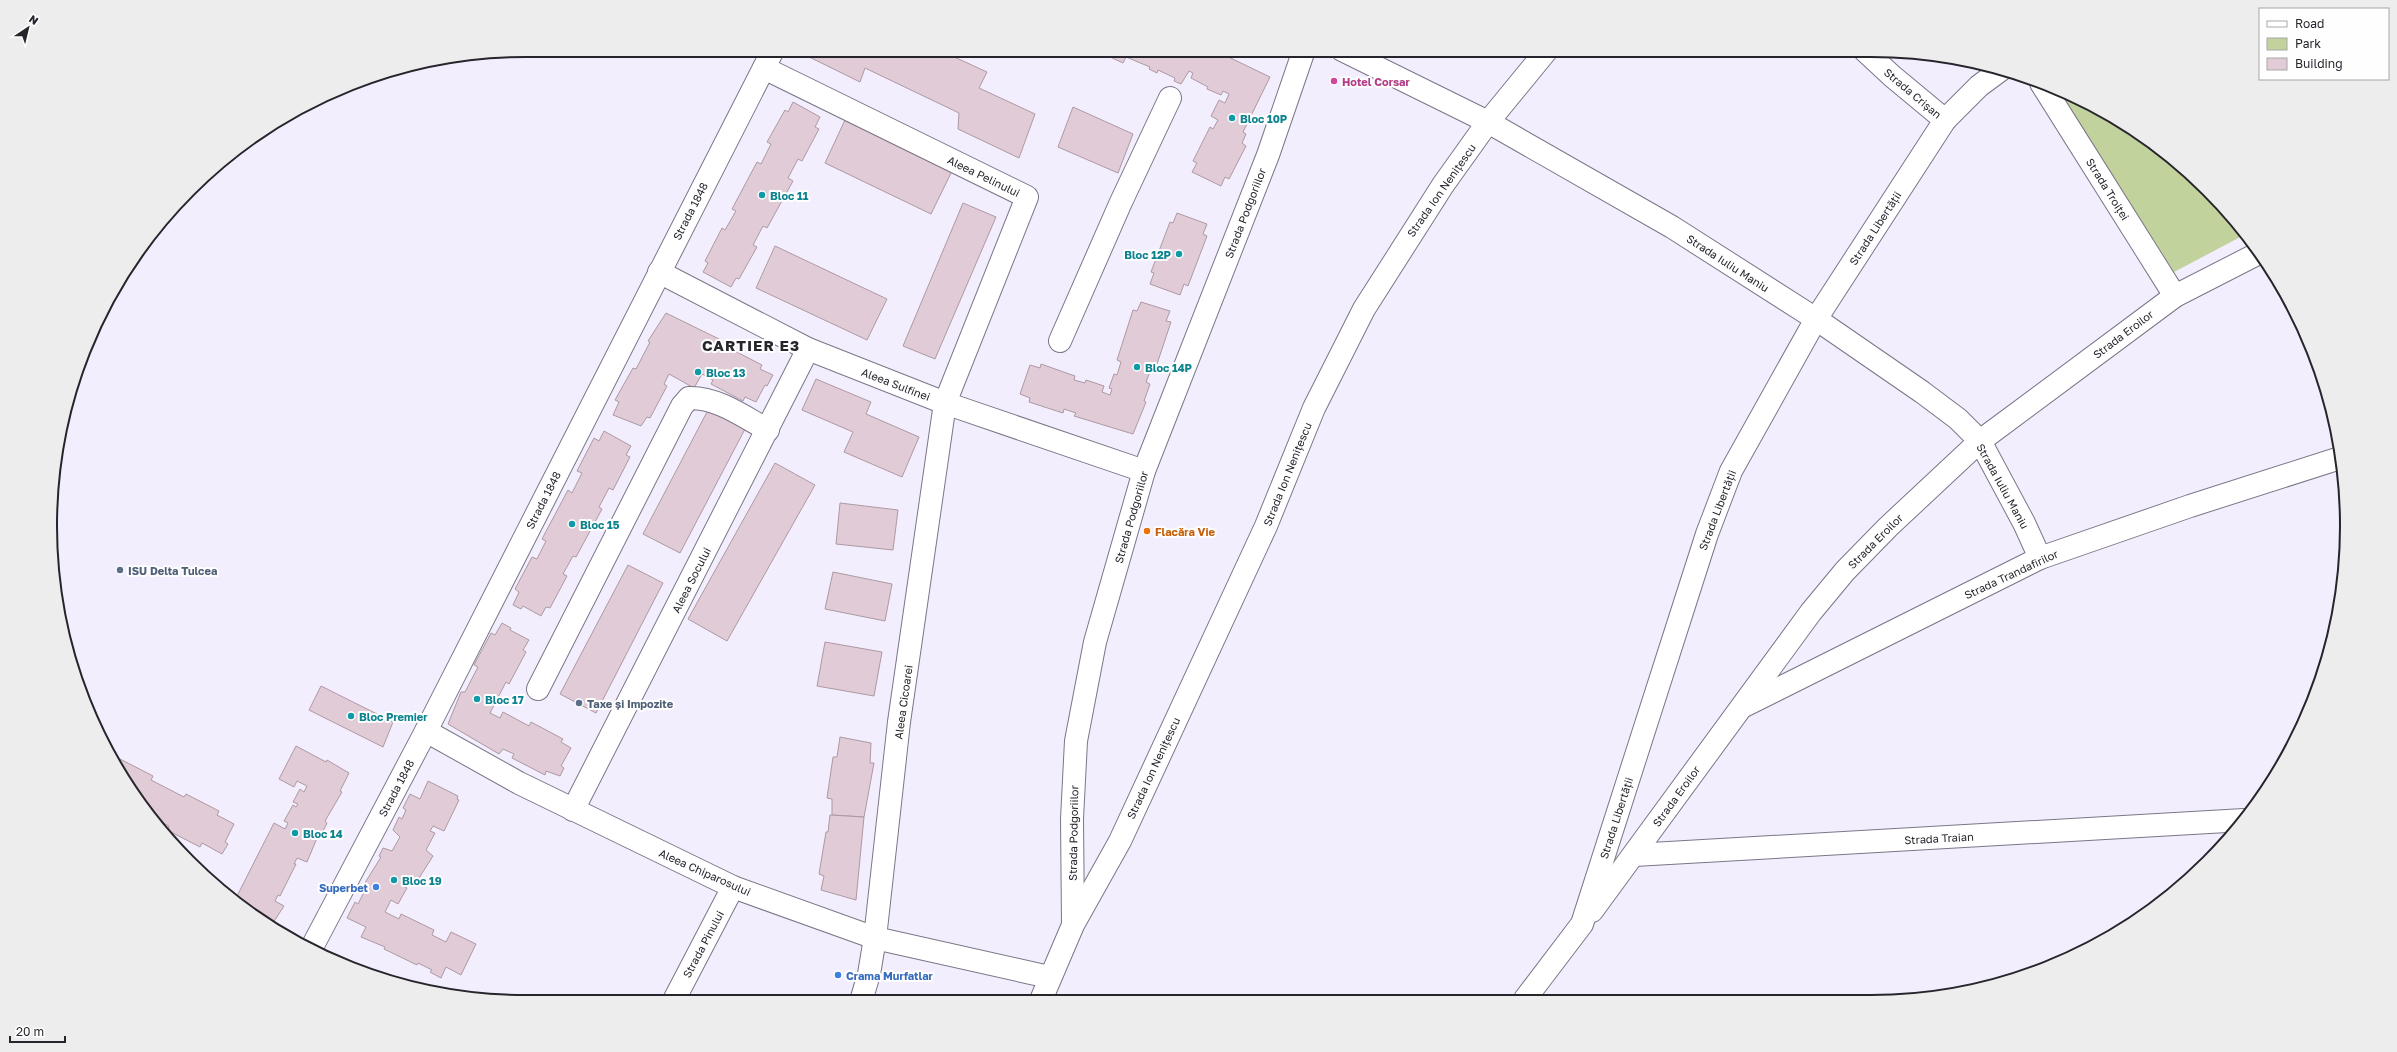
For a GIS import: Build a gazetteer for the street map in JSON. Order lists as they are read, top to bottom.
{
  "streets": {
    "street": [
      "Strada Crișan",
      "Aleea Pelinului",
      "Strada Troiței",
      "Strada Ion Nenițescu",
      "Strada 1848",
      "Strada Podgoriilor",
      "Strada Libertății",
      "Strada Iuliu Maniu",
      "Strada Eroilor",
      "Aleea Sulfinei",
      "Strada Trandafirilor",
      "Aleea Socului",
      "Aleea Cicoarei",
      "Strada Traian",
      "Aleea Chiparosului",
      "Strada Pinului"
    ]
  },
  "crossings": [
    ["Strada Crișan", "Strada Libertății"],
    ["Aleea Pelinului", "Strada 1848"],
    ["Aleea Pelinului", "Aleea Sulfinei"],
    ["Aleea Pelinului", "Aleea Cicoarei"],
    ["Strada Troiței", "Strada Eroilor"],
    ["Strada Ion Nenițescu", "Strada Podgoriilor"],
    ["Strada Ion Nenițescu", "Strada Iuliu Maniu"],
    ["Strada 1848", "Aleea Sulfinei"],
    ["Strada 1848", "Aleea Chiparosului"],
    ["Strada Podgoriilor", "Aleea Sulfinei"],
    ["Strada Podgoriilor", "Aleea Chiparosului"],
    ["Strada Libertății", "Strada Iuliu Maniu"],
    ["Strada Libertății", "Strada Eroilor"],
    ["Strada Iuliu Maniu", "Strada Eroilor"],
    ["Strada Iuliu Maniu", "Strada Trandafirilor"],
    ["Strada Eroilor", "Strada Trandafirilor"],
    ["Strada Eroilor", "Strada Traian"],
    ["Aleea Sulfinei", "Aleea Socului"],
    ["Aleea Sulfinei", "Aleea Cicoarei"],
    ["Aleea Socului", "Aleea Chiparosului"],
    ["Aleea Cicoarei", "Aleea Chiparosului"],
    ["Aleea Chiparosului", "Strada Pinului"]
  ],
  "districts": ["CARTIER E3"],
  "places": [
    "Hotel Corsar",
    "Bloc 10P",
    "Bloc 11",
    "Bloc 12P",
    "Bloc 14P",
    "Bloc 13",
    "Bloc 15",
    "Flacăra Vie",
    "ISU Delta Tulcea",
    "Bloc 17",
    "Taxe și Impozite",
    "Bloc Premier",
    "Bloc 14",
    "Bloc 19",
    "Superbet",
    "Crama Murfatlar"
  ],
  "legend": ["Road", "Park", "Building"],
  "scale_bar": "20 m",
  "north": "top right"
}
